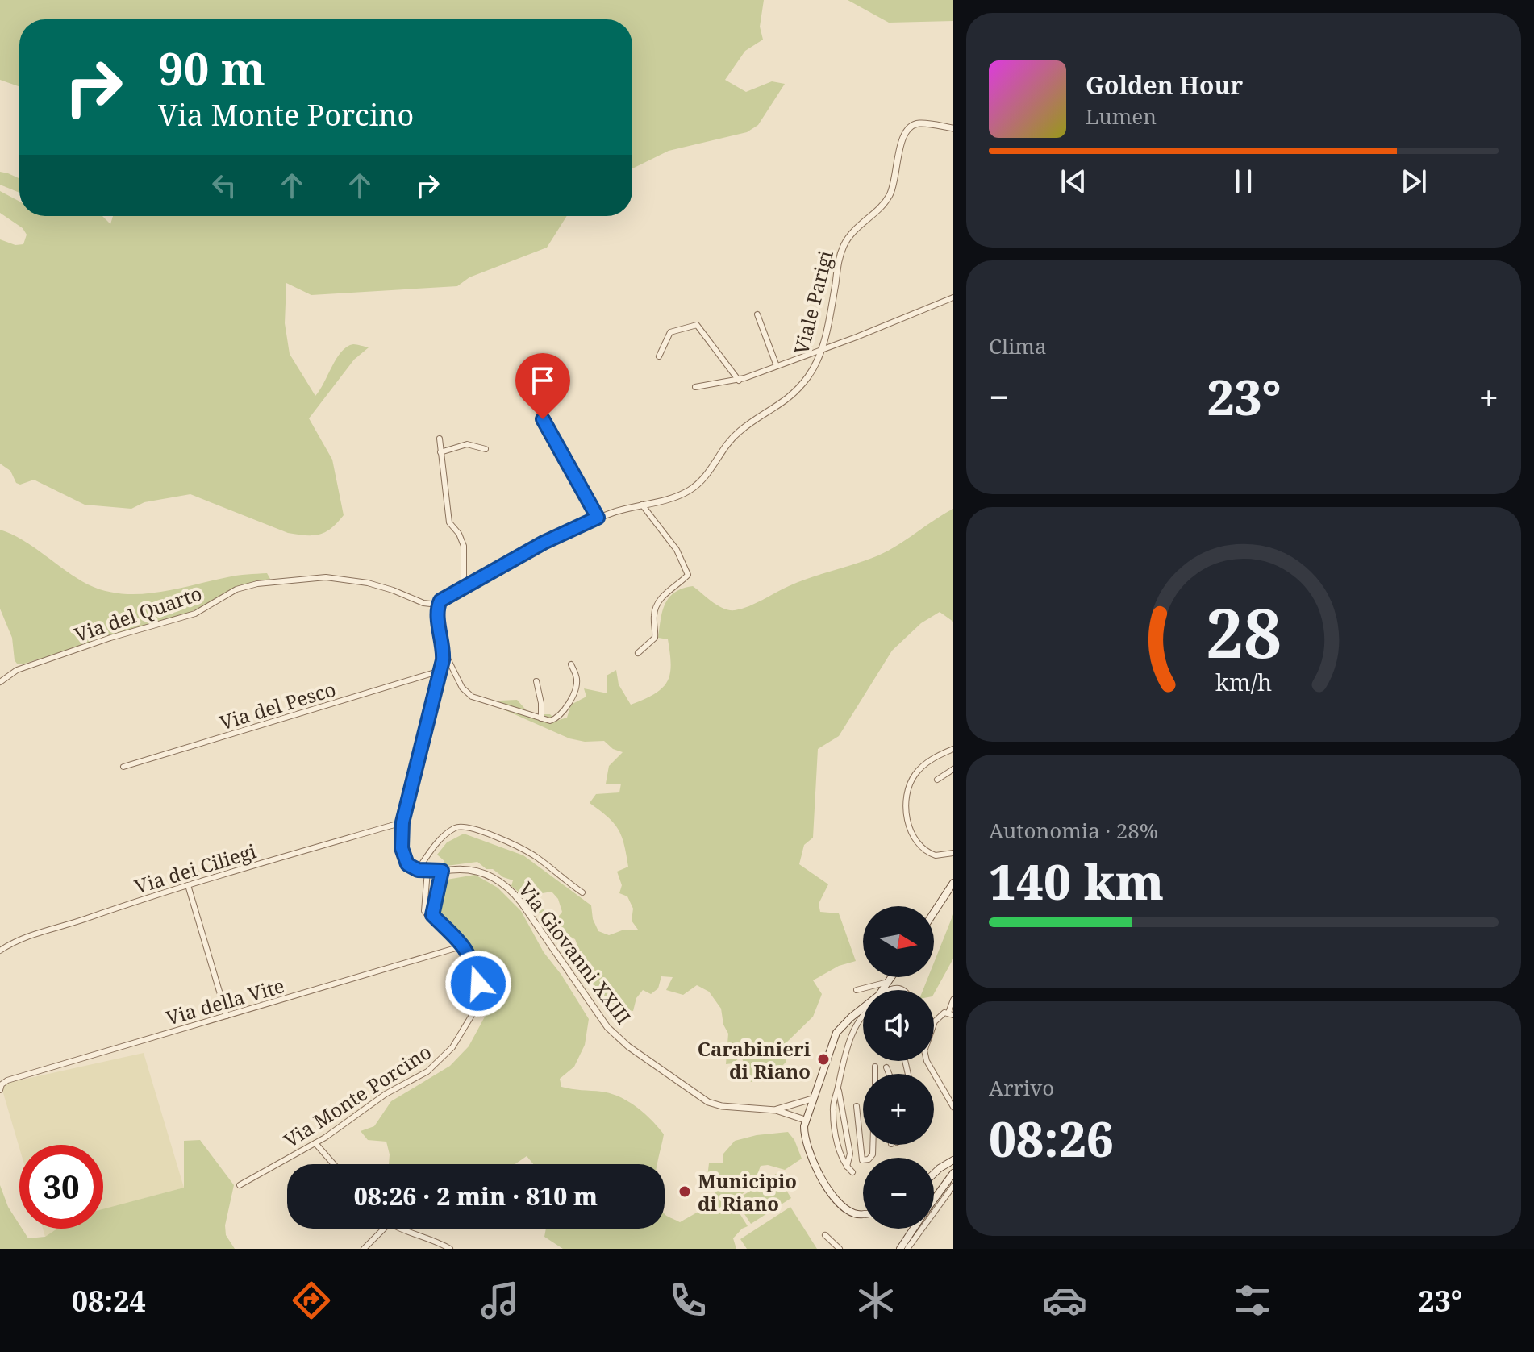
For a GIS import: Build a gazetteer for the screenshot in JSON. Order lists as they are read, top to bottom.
{
  "streets": {
    "street": [
      "Viale Parigi",
      "Via del Quarto",
      "Via del Pesco",
      "Via dei Ciliegi",
      "Via Giovanni XXIII",
      "Via della Vite",
      "Via Monte Porcino"
    ]
  },
  "crossings": [
    ["Viale Parigi", "Via del Quarto"],
    ["Via della Vite", "Via Monte Porcino"]
  ],
  "places": ["Carabinieri di Riano", "Municipio di Riano"],
  "north": "right",
  "page": {
    "turn": ["90 m", "Via Monte Porcino"],
    "song": ["Golden Hour", "Lumen"],
    "tile": [
      "Clima",
      ["Autonomia · 28%", "140 km"],
      ["Arrivo", "08:26"]
    ],
    "heat": ["−", "23°", "+"],
    "map_buttons": ["+", "−"],
    "limit": "30",
    "trip": "08:26 · 2 min · 810 m",
    "tabs": ["08:24", "23°"],
    "gauge": ["28", "km/h"]
  }
}
